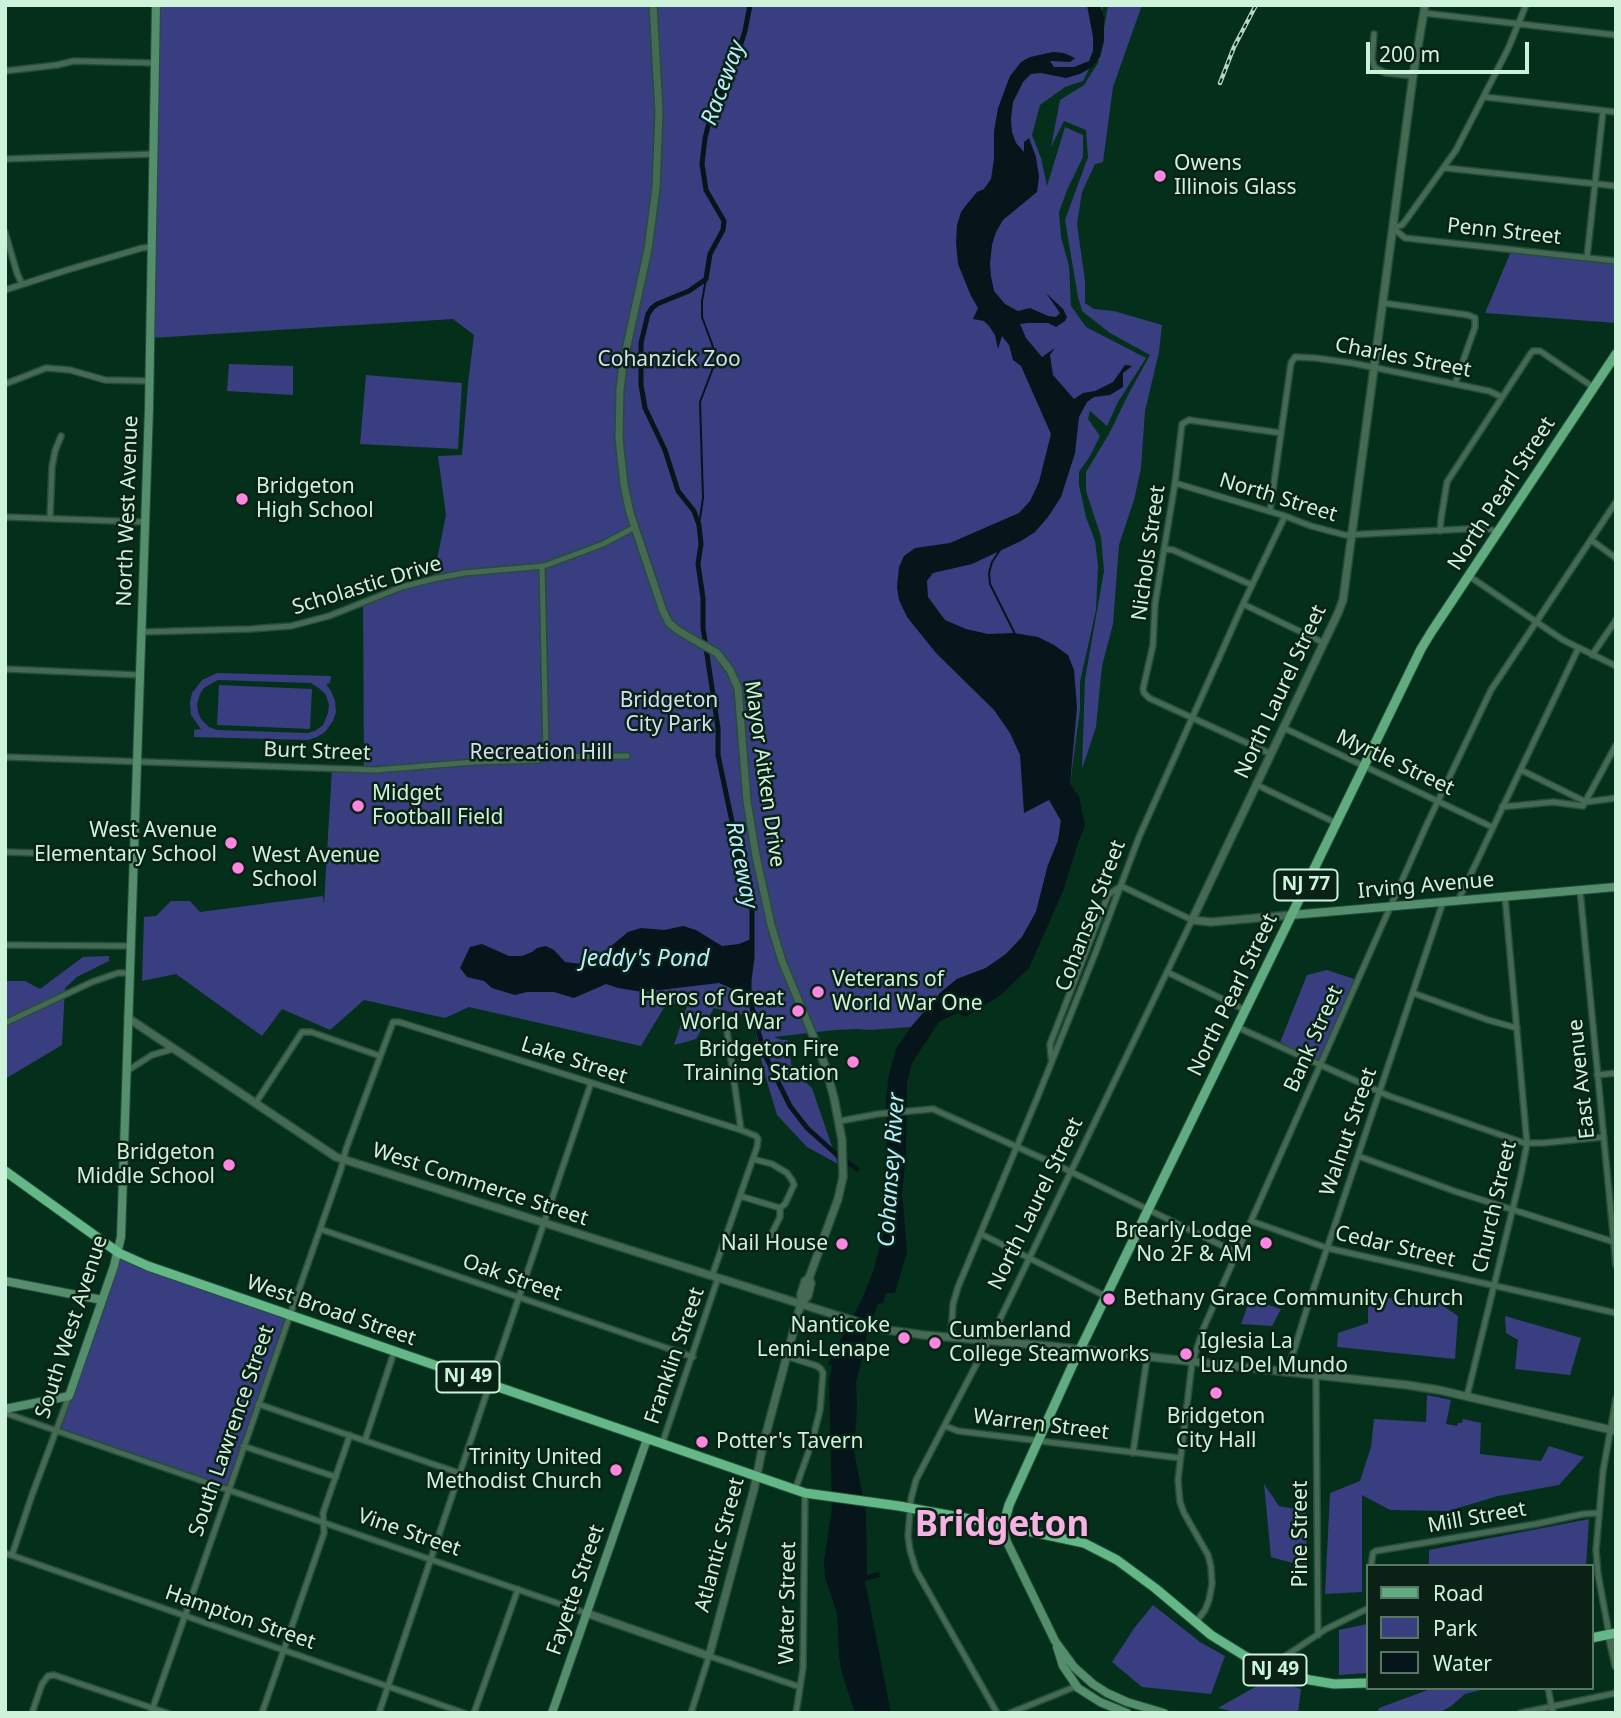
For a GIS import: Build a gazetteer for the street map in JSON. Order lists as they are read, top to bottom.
{
  "streets": {
    "highway": ["West Broad Street", "NJ 49"],
    "main road": [
      "North Pearl Street",
      "North West Avenue",
      "NJ 77",
      "Irving Avenue",
      "South West Avenue",
      "Fayette Street"
    ],
    "street": [
      "Penn Street",
      "Charles Street",
      "North Street",
      "Nichols Street",
      "Scholastic Drive",
      "North Laurel Street",
      "Burt Street",
      "Myrtle Street",
      "Mayor Aitken Drive",
      "Cohansey Street",
      "Bank Street",
      "Lake Street",
      "East Avenue",
      "Walnut Street",
      "West Commerce Street",
      "Church Street",
      "Cedar Street",
      "Oak Street",
      "Franklin Street",
      "Warren Street",
      "South Lawrence Street",
      "Mill Street",
      "Vine Street",
      "Pine Street",
      "Atlantic Street",
      "Water Street",
      "Hampton Street"
    ]
  },
  "crossings": [
    ["Penn Street", "North Laurel Street"],
    ["Charles Street", "Nichols Street"],
    ["Charles Street", "North Laurel Street"],
    ["North Pearl Street", "North Street"],
    ["North Pearl Street", "Myrtle Street"],
    ["North Pearl Street", "Irving Avenue"],
    ["North Pearl Street", "West Commerce Street"],
    ["North Pearl Street", "NJ 49"],
    ["North Pearl Street", "Warren Street"],
    ["North Street", "Nichols Street"],
    ["North Street", "North Laurel Street"],
    ["North Street", "Cohansey Street"],
    ["North West Avenue", "Scholastic Drive"],
    ["North West Avenue", "Burt Street"],
    ["North West Avenue", "West Commerce Street"],
    ["North West Avenue", "South West Avenue"],
    ["Nichols Street", "Cohansey Street"],
    ["Scholastic Drive", "Mayor Aitken Drive"],
    ["North Laurel Street", "Myrtle Street"],
    ["North Laurel Street", "Irving Avenue"],
    ["North Laurel Street", "West Commerce Street"],
    ["North Laurel Street", "West Broad Street"],
    ["North Laurel Street", "NJ 49"],
    ["North Laurel Street", "Warren Street"],
    ["Myrtle Street", "Bank Street"],
    ["Mayor Aitken Drive", "West Commerce Street"],
    ["Mayor Aitken Drive", "Atlantic Street"],
    ["Irving Avenue", "Cohansey Street"],
    ["Irving Avenue", "Bank Street"],
    ["Irving Avenue", "East Avenue"],
    ["Irving Avenue", "Walnut Street"],
    ["Irving Avenue", "Church Street"],
    ["Bank Street", "West Commerce Street"],
    ["Bank Street", "Cedar Street"],
    ["Bank Street", "NJ 49"],
    ["Bank Street", "Warren Street"],
    ["Lake Street", "South Lawrence Street"],
    ["Walnut Street", "West Commerce Street"],
    ["Walnut Street", "Cedar Street"],
    ["West Commerce Street", "Church Street"],
    ["West Commerce Street", "South West Avenue"],
    ["West Commerce Street", "Franklin Street"],
    ["West Commerce Street", "South Lawrence Street"],
    ["West Commerce Street", "Pine Street"],
    ["West Commerce Street", "Atlantic Street"],
    ["Church Street", "Cedar Street"],
    ["Oak Street", "Franklin Street"],
    ["Oak Street", "South Lawrence Street"],
    ["West Broad Street", "South West Avenue"],
    ["West Broad Street", "Franklin Street"],
    ["West Broad Street", "NJ 49"],
    ["West Broad Street", "South Lawrence Street"],
    ["West Broad Street", "Atlantic Street"],
    ["West Broad Street", "Fayette Street"],
    ["West Broad Street", "Water Street"],
    ["South West Avenue", "Vine Street"],
    ["South West Avenue", "Hampton Street"],
    ["South Lawrence Street", "Vine Street"],
    ["South Lawrence Street", "Hampton Street"],
    ["Vine Street", "Atlantic Street"],
    ["Vine Street", "Fayette Street"],
    ["Vine Street", "Water Street"]
  ],
  "districts": ["Bridgeton"],
  "water": ["Raceway", "Jeddy's Pond", "Cohansey River"],
  "parks": ["Cohanzick Zoo", "Bridgeton City Park", "Recreation Hill"],
  "places": [
    "Owens Illinois Glass",
    "Bridgeton High School",
    "Midget Football Field",
    "West Avenue Elementary School",
    "West Avenue School",
    "Veterans of World War One",
    "Heros of Great World War",
    "Bridgeton Fire Training Station",
    "Bridgeton Middle School",
    "Brearly Lodge No 2F & AM",
    "Nail House",
    "Bethany Grace Community Church",
    "Nanticoke Lenni-Lenape",
    "Cumberland College Steamworks",
    "Iglesia La Luz Del Mundo",
    "Bridgeton City Hall",
    "Potter's Tavern",
    "Trinity United Methodist Church"
  ],
  "legend": ["Road", "Park", "Water"],
  "scale_bar": "200 m"
}
